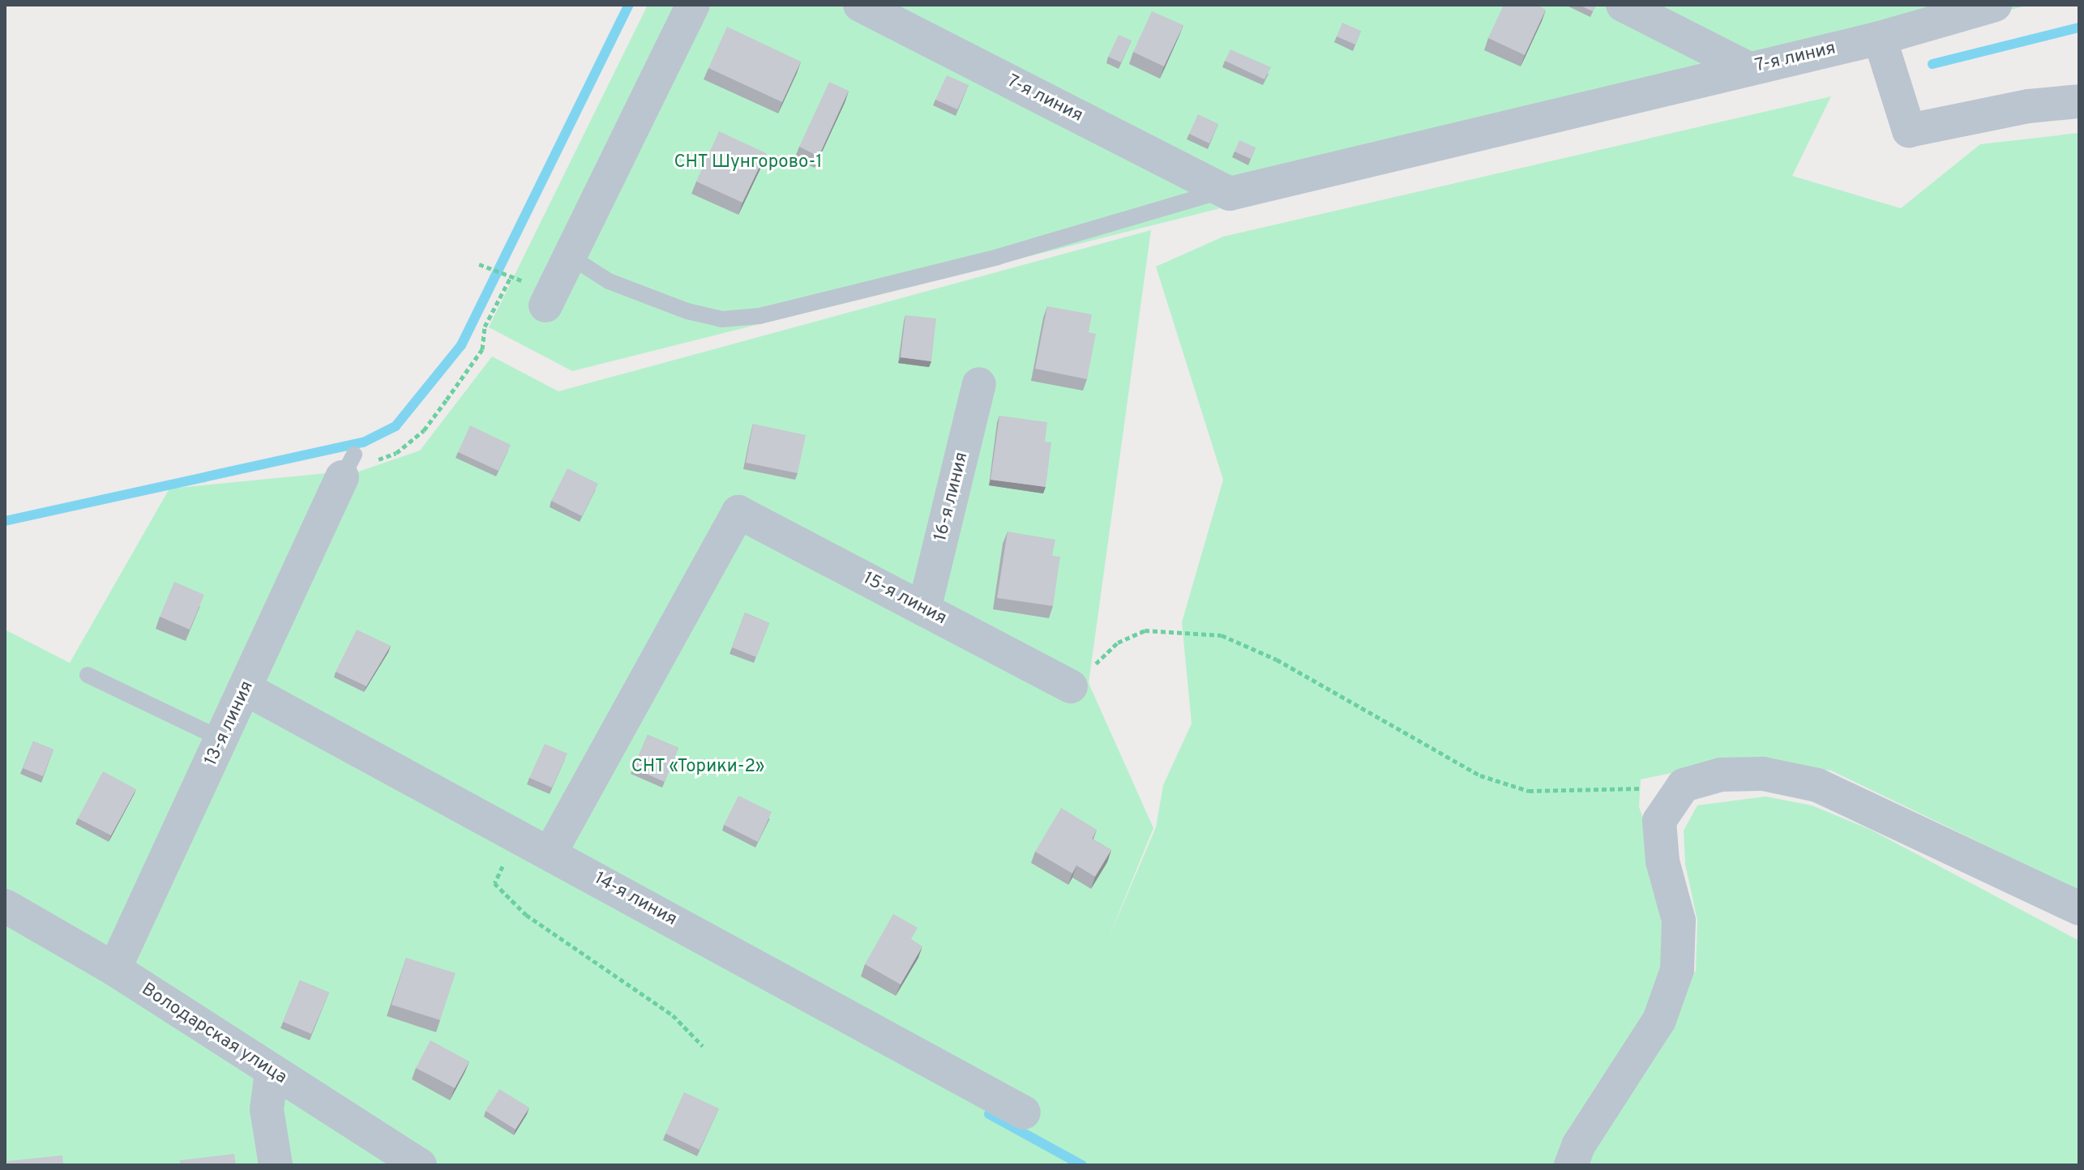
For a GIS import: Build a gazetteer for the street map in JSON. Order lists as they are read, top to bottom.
{
  "streets": {
    "street": [
      "7-я линия",
      "16-я линия",
      "15-я линия",
      "13-я линия",
      "14-я линия",
      "Володарская улица"
    ]
  },
  "crossings": [
    ["16-я линия", "15-я линия"],
    ["15-я линия", "14-я линия"],
    ["13-я линия", "14-я линия"],
    ["13-я линия", "Володарская улица"]
  ],
  "parks": ["СНТ Шунгорово-1", "СНТ «Торики-2»"]
}
